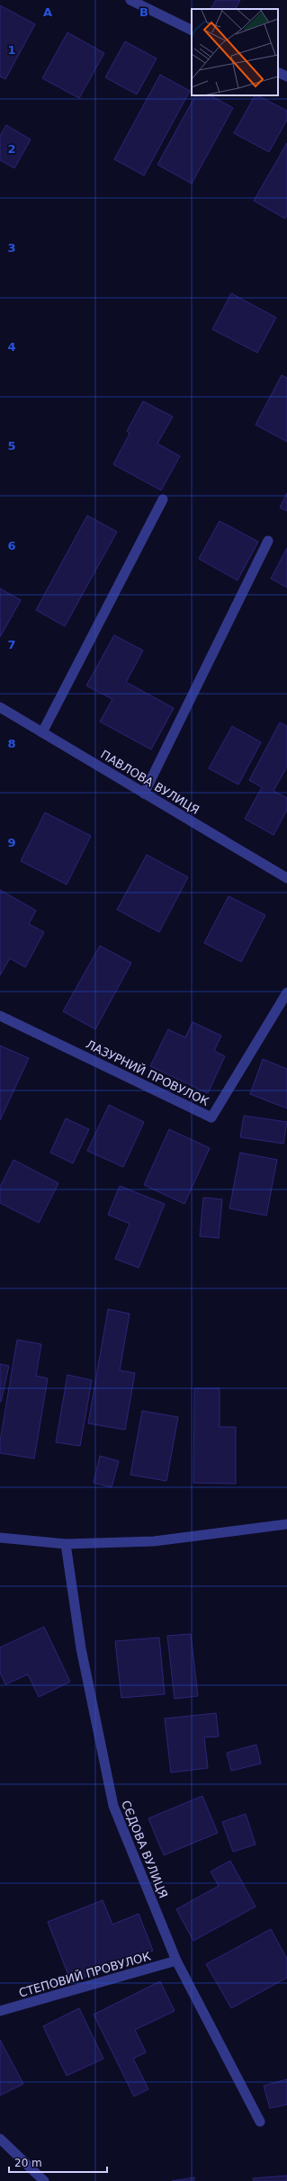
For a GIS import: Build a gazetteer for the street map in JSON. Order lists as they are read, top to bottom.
{
  "streets": {
    "street": [
      "ПАВЛОВА ВУЛИЦЯ",
      "ЛАЗУРНИЙ ПРОВУЛОК",
      "СЄДОВА ВУЛИЦЯ",
      "СТЕПОВИЙ ПРОВУЛОК"
    ]
  },
  "crossings": [
    ["СЄДОВА ВУЛИЦЯ", "СТЕПОВИЙ ПРОВУЛОК"]
  ],
  "scale_bar": "20 m",
  "grid": {
    "columns": ["A", "B"],
    "rows": [
      "1",
      "2",
      "3",
      "4",
      "5",
      "6",
      "7",
      "8",
      "9"
    ]
  }
}
